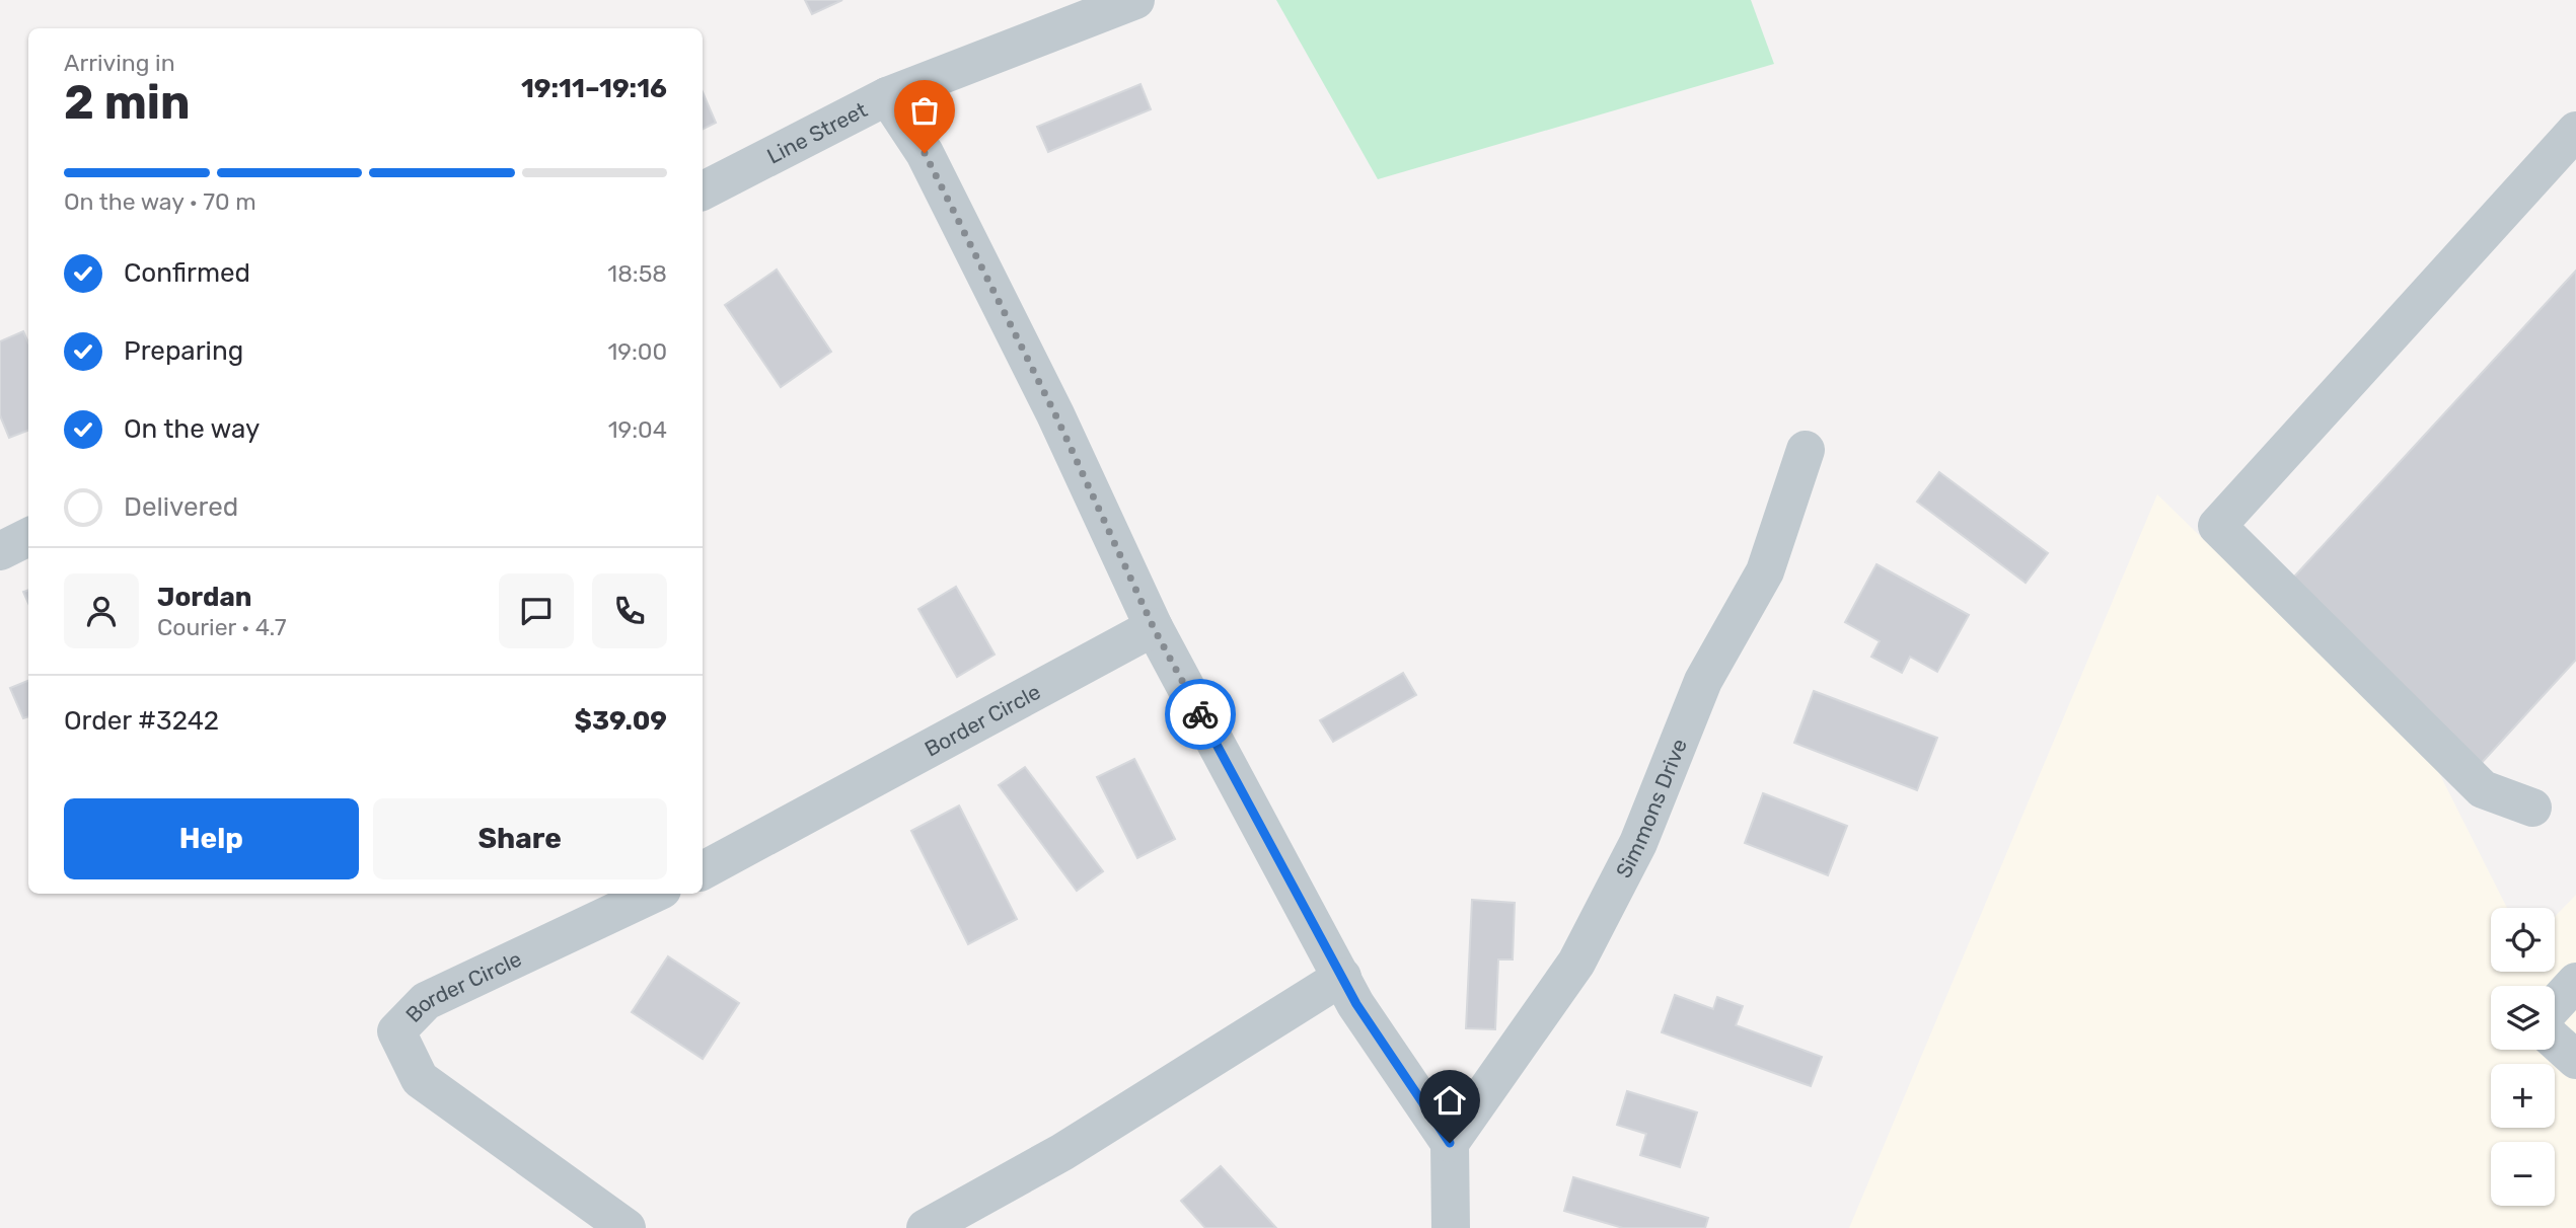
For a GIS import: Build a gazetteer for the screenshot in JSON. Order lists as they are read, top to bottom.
{
  "streets": {
    "street": ["Line Street", "Border Circle", "Simmons Drive"]
  },
  "page": {
    "heading": ["2 min", "Arriving in", "19:11–19:16"],
    "panel": [
      "Jordan",
      "Courier · 4.7",
      "Order #3242",
      "$39.09"
    ],
    "bar": "On the way · 70 m",
    "list": [
      ["Confirmed", "18:58"],
      ["Preparing", "19:00"],
      ["On the way", "19:04"],
      "Delivered"
    ],
    "buttons": ["Help", "Share"],
    "map_buttons": ["+", "−"]
  }
}
